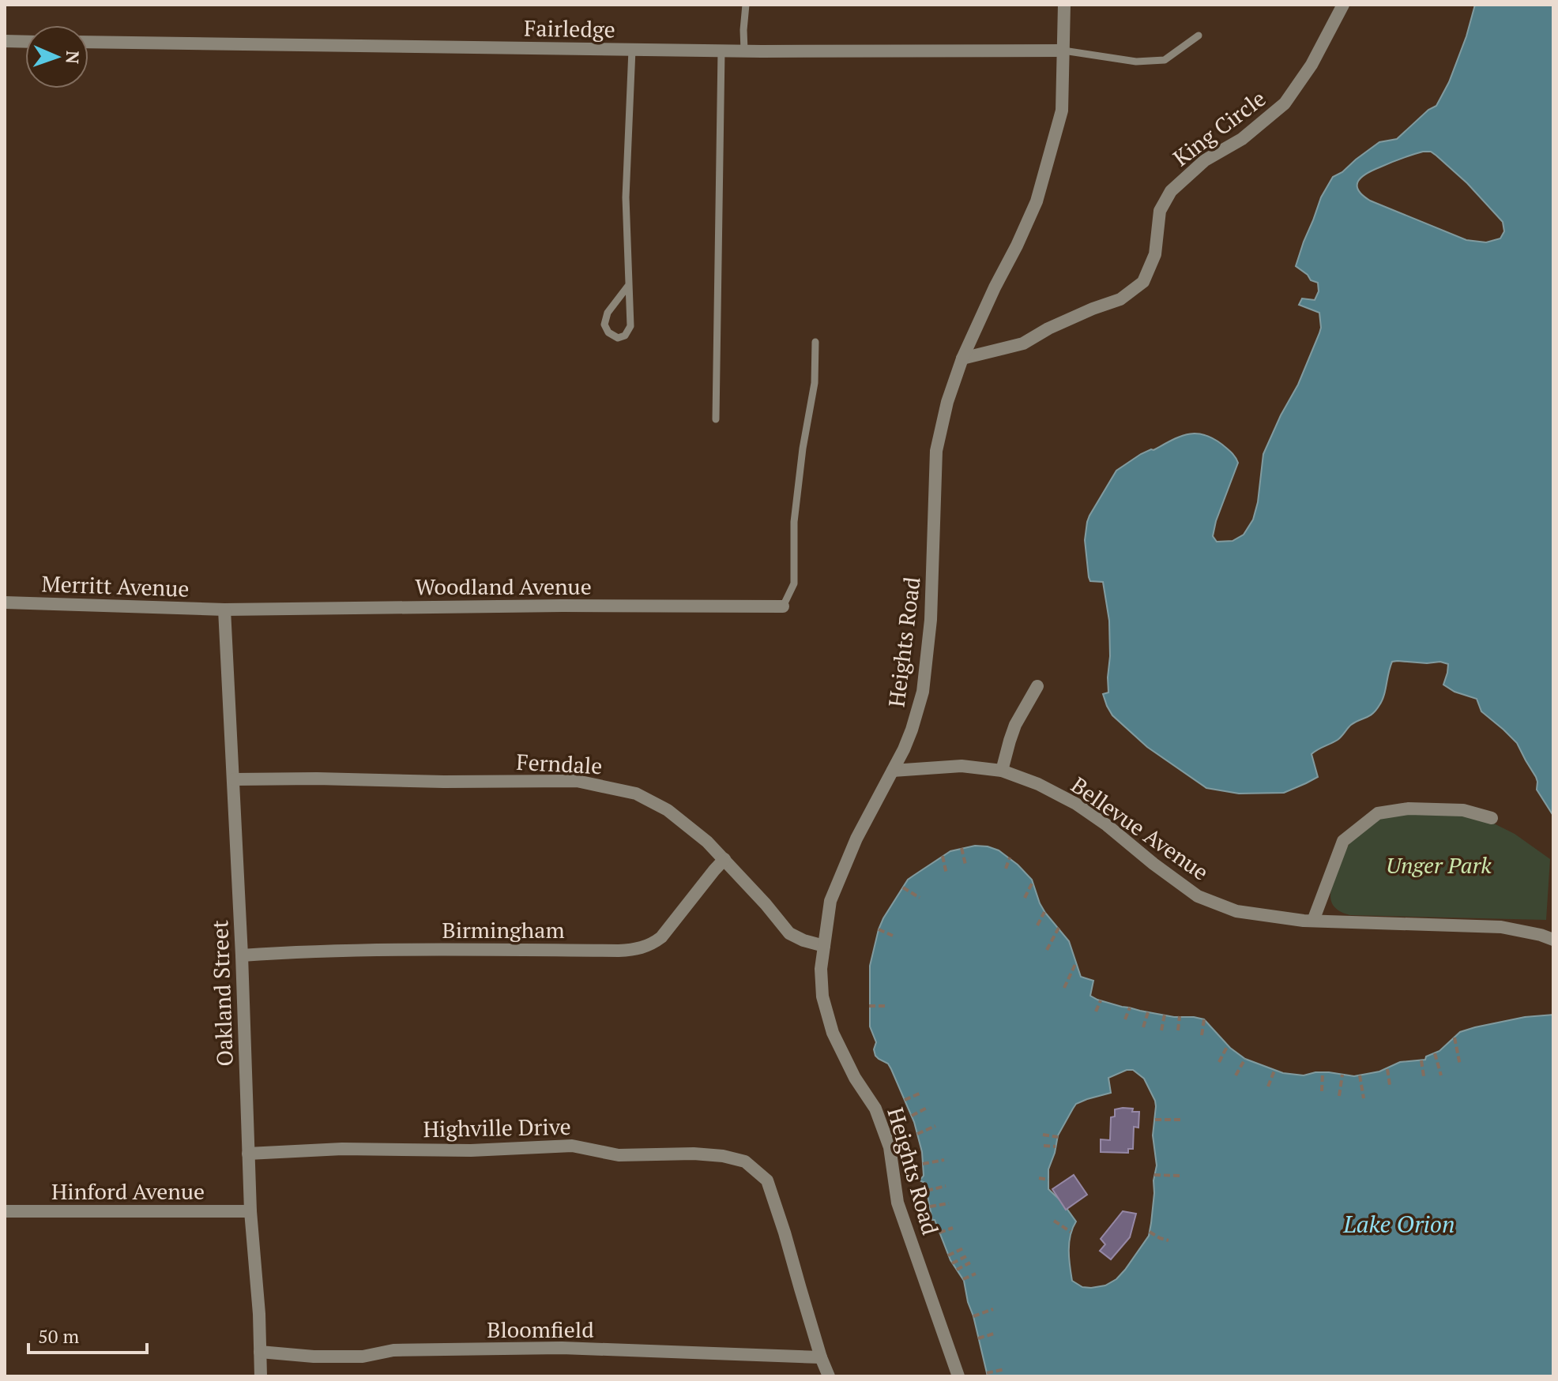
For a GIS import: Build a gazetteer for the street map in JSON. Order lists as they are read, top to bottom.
{
  "streets": {
    "street": [
      "Fairledge",
      "King Circle",
      "Merritt Avenue",
      "Woodland Avenue",
      "Heights Road",
      "Ferndale",
      "Bellevue Avenue",
      "Birmingham",
      "Oakland Street",
      "Highville Drive",
      "Hinford Avenue",
      "Bloomfield"
    ]
  },
  "crossings": [
    ["Fairledge", "Heights Road"],
    ["King Circle", "Heights Road"],
    ["Merritt Avenue", "Woodland Avenue"],
    ["Merritt Avenue", "Oakland Street"],
    ["Woodland Avenue", "Oakland Street"],
    ["Heights Road", "Ferndale"],
    ["Heights Road", "Bellevue Avenue"],
    ["Ferndale", "Birmingham"],
    ["Ferndale", "Oakland Street"],
    ["Birmingham", "Oakland Street"],
    ["Oakland Street", "Highville Drive"],
    ["Oakland Street", "Hinford Avenue"],
    ["Oakland Street", "Bloomfield"],
    ["Highville Drive", "Bloomfield"]
  ],
  "water": ["Lake Orion"],
  "parks": ["Unger Park"],
  "scale_bar": "50 m",
  "north": "right"
}
